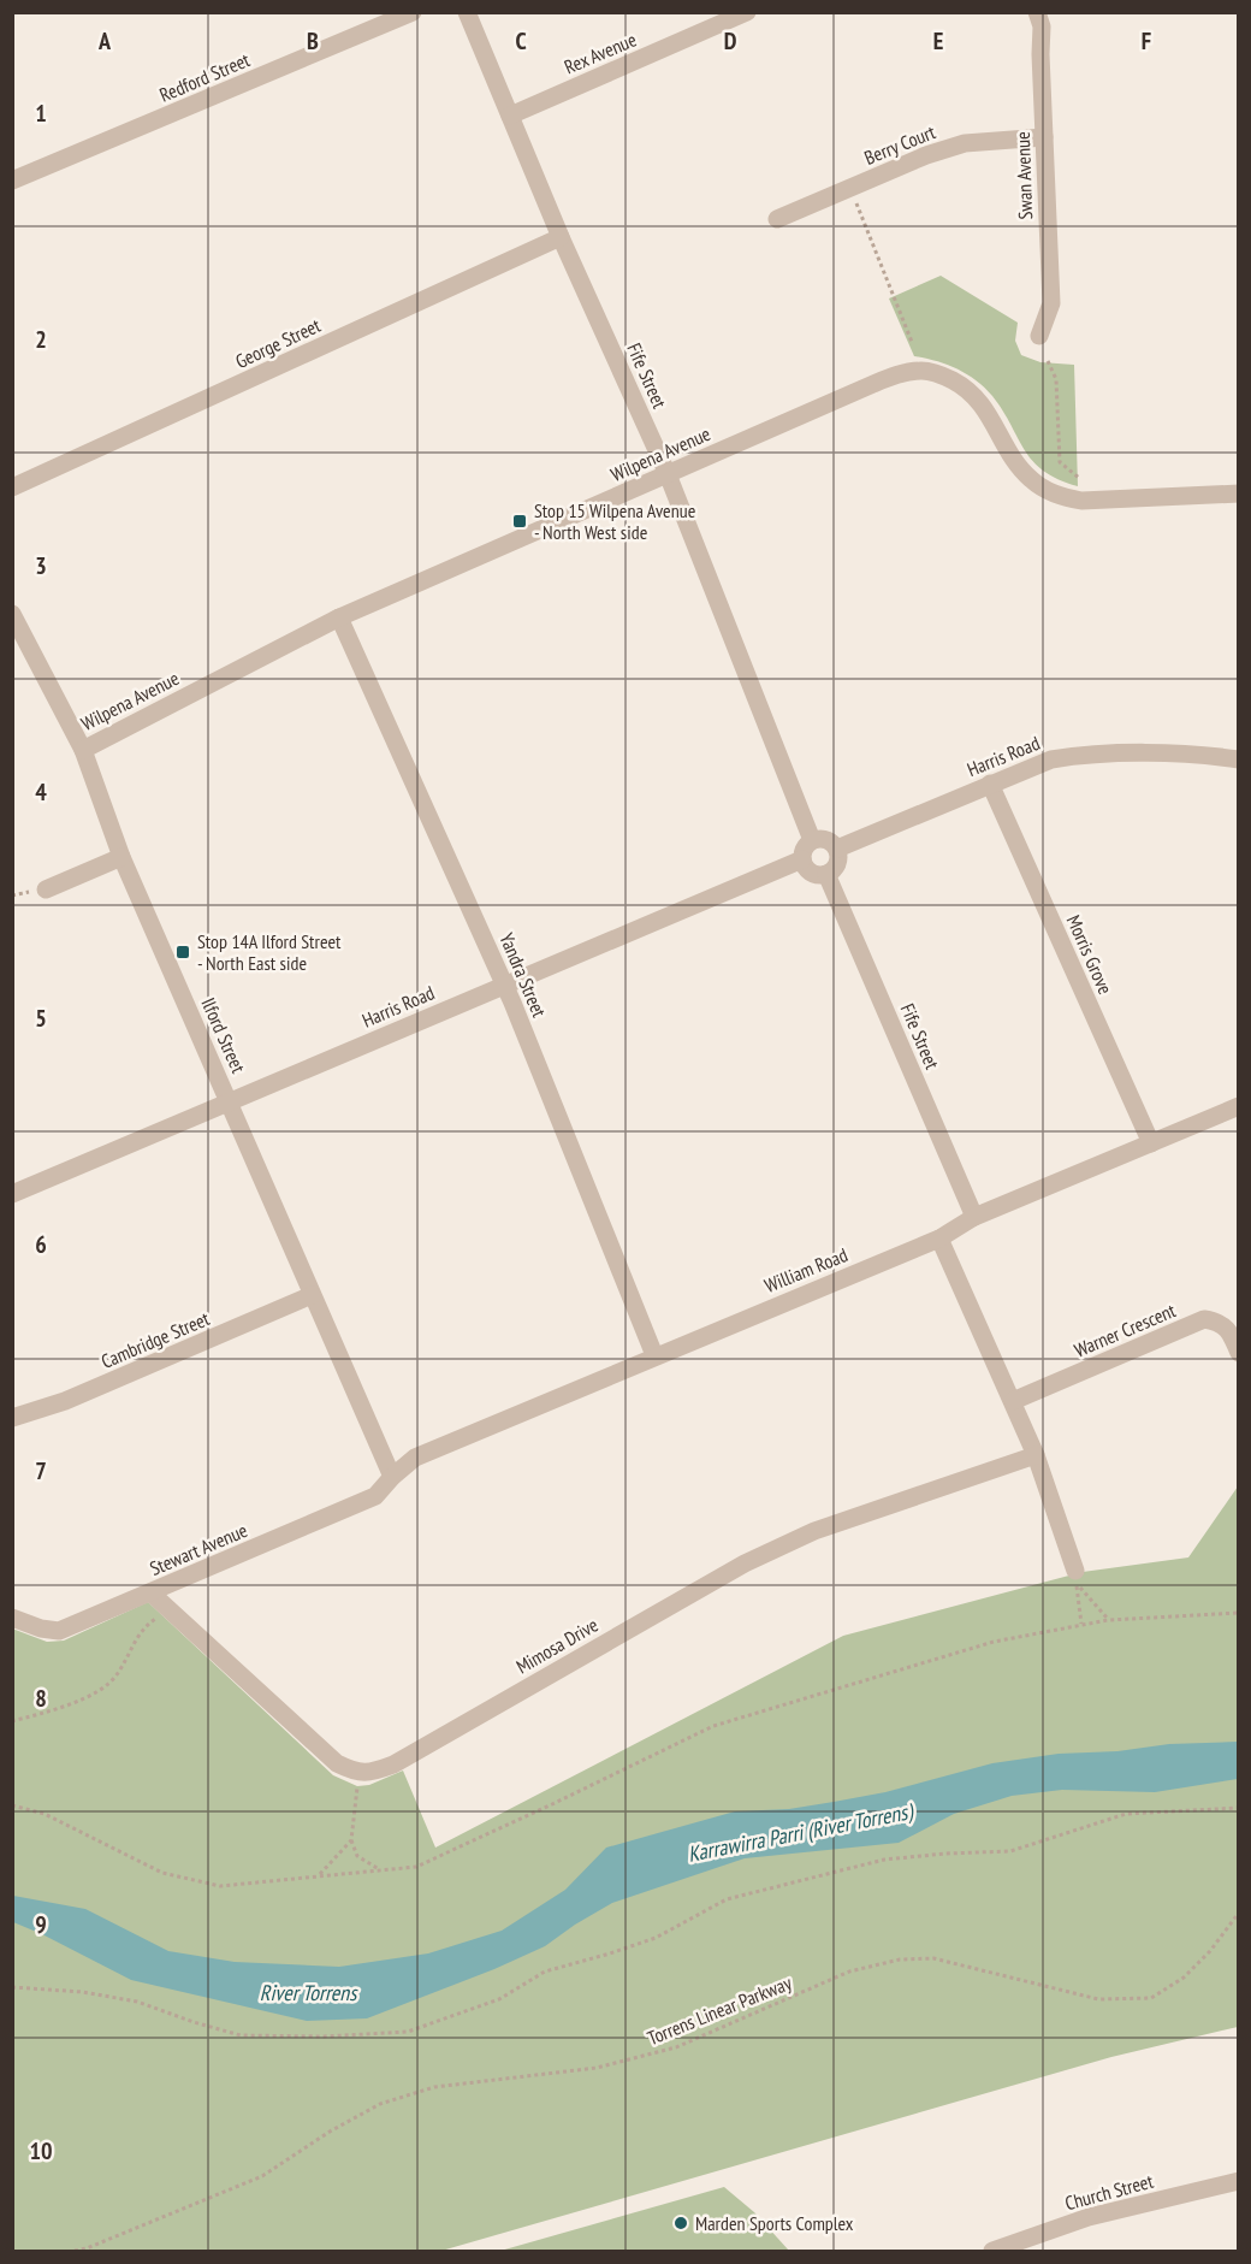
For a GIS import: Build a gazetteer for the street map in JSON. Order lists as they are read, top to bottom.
{
  "streets": {
    "street": [
      "Rex Avenue",
      "Redford Street",
      "Berry Court",
      "Swan Avenue",
      "George Street",
      "Fife Street",
      "Wilpena Avenue",
      "Harris Road",
      "Morris Grove",
      "Yandra Street",
      "Ilford Street",
      "William Road",
      "Warner Crescent",
      "Cambridge Street",
      "Stewart Avenue",
      "Mimosa Drive",
      "Church Street"
    ],
    "path": ["Torrens Linear Parkway"]
  },
  "crossings": [
    ["Rex Avenue", "Fife Street"],
    ["Berry Court", "Swan Avenue"],
    ["George Street", "Fife Street"],
    ["Fife Street", "Wilpena Avenue"],
    ["Fife Street", "Harris Road"],
    ["Fife Street", "William Road"],
    ["Wilpena Avenue", "Yandra Street"],
    ["Wilpena Avenue", "Ilford Street"],
    ["Harris Road", "Morris Grove"],
    ["Harris Road", "Yandra Street"],
    ["Harris Road", "Ilford Street"],
    ["Morris Grove", "William Road"],
    ["Yandra Street", "William Road"],
    ["Ilford Street", "William Road"],
    ["Ilford Street", "Cambridge Street"],
    ["Ilford Street", "Stewart Avenue"],
    ["William Road", "Stewart Avenue"]
  ],
  "water": ["Karrawirra Parri (River Torrens)", "River Torrens"],
  "places": {
    "transit": ["Stop 15 Wilpena Avenue - North West side", "Stop 14A Ilford Street - North East side"],
    "other": ["Marden Sports Complex"]
  },
  "grid": {
    "columns": [
      "A",
      "B",
      "C",
      "D",
      "E",
      "F"
    ],
    "rows": [
      "1",
      "2",
      "3",
      "4",
      "5",
      "6",
      "7",
      "8",
      "9",
      "10"
    ]
  }
}
